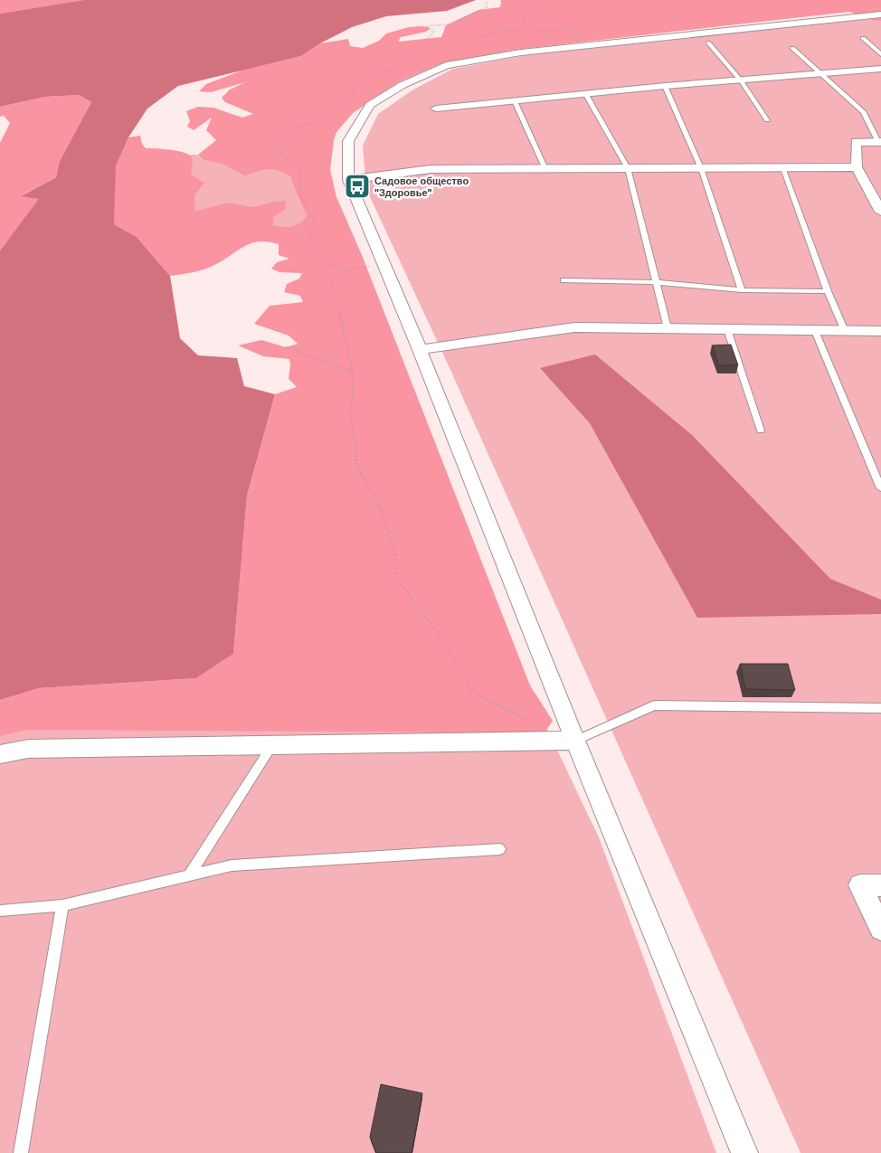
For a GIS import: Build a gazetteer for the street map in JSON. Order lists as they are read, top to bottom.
{
  "places": {
    "bus stop": ["Садовое общество \"Здоровье\""]
  }
}
